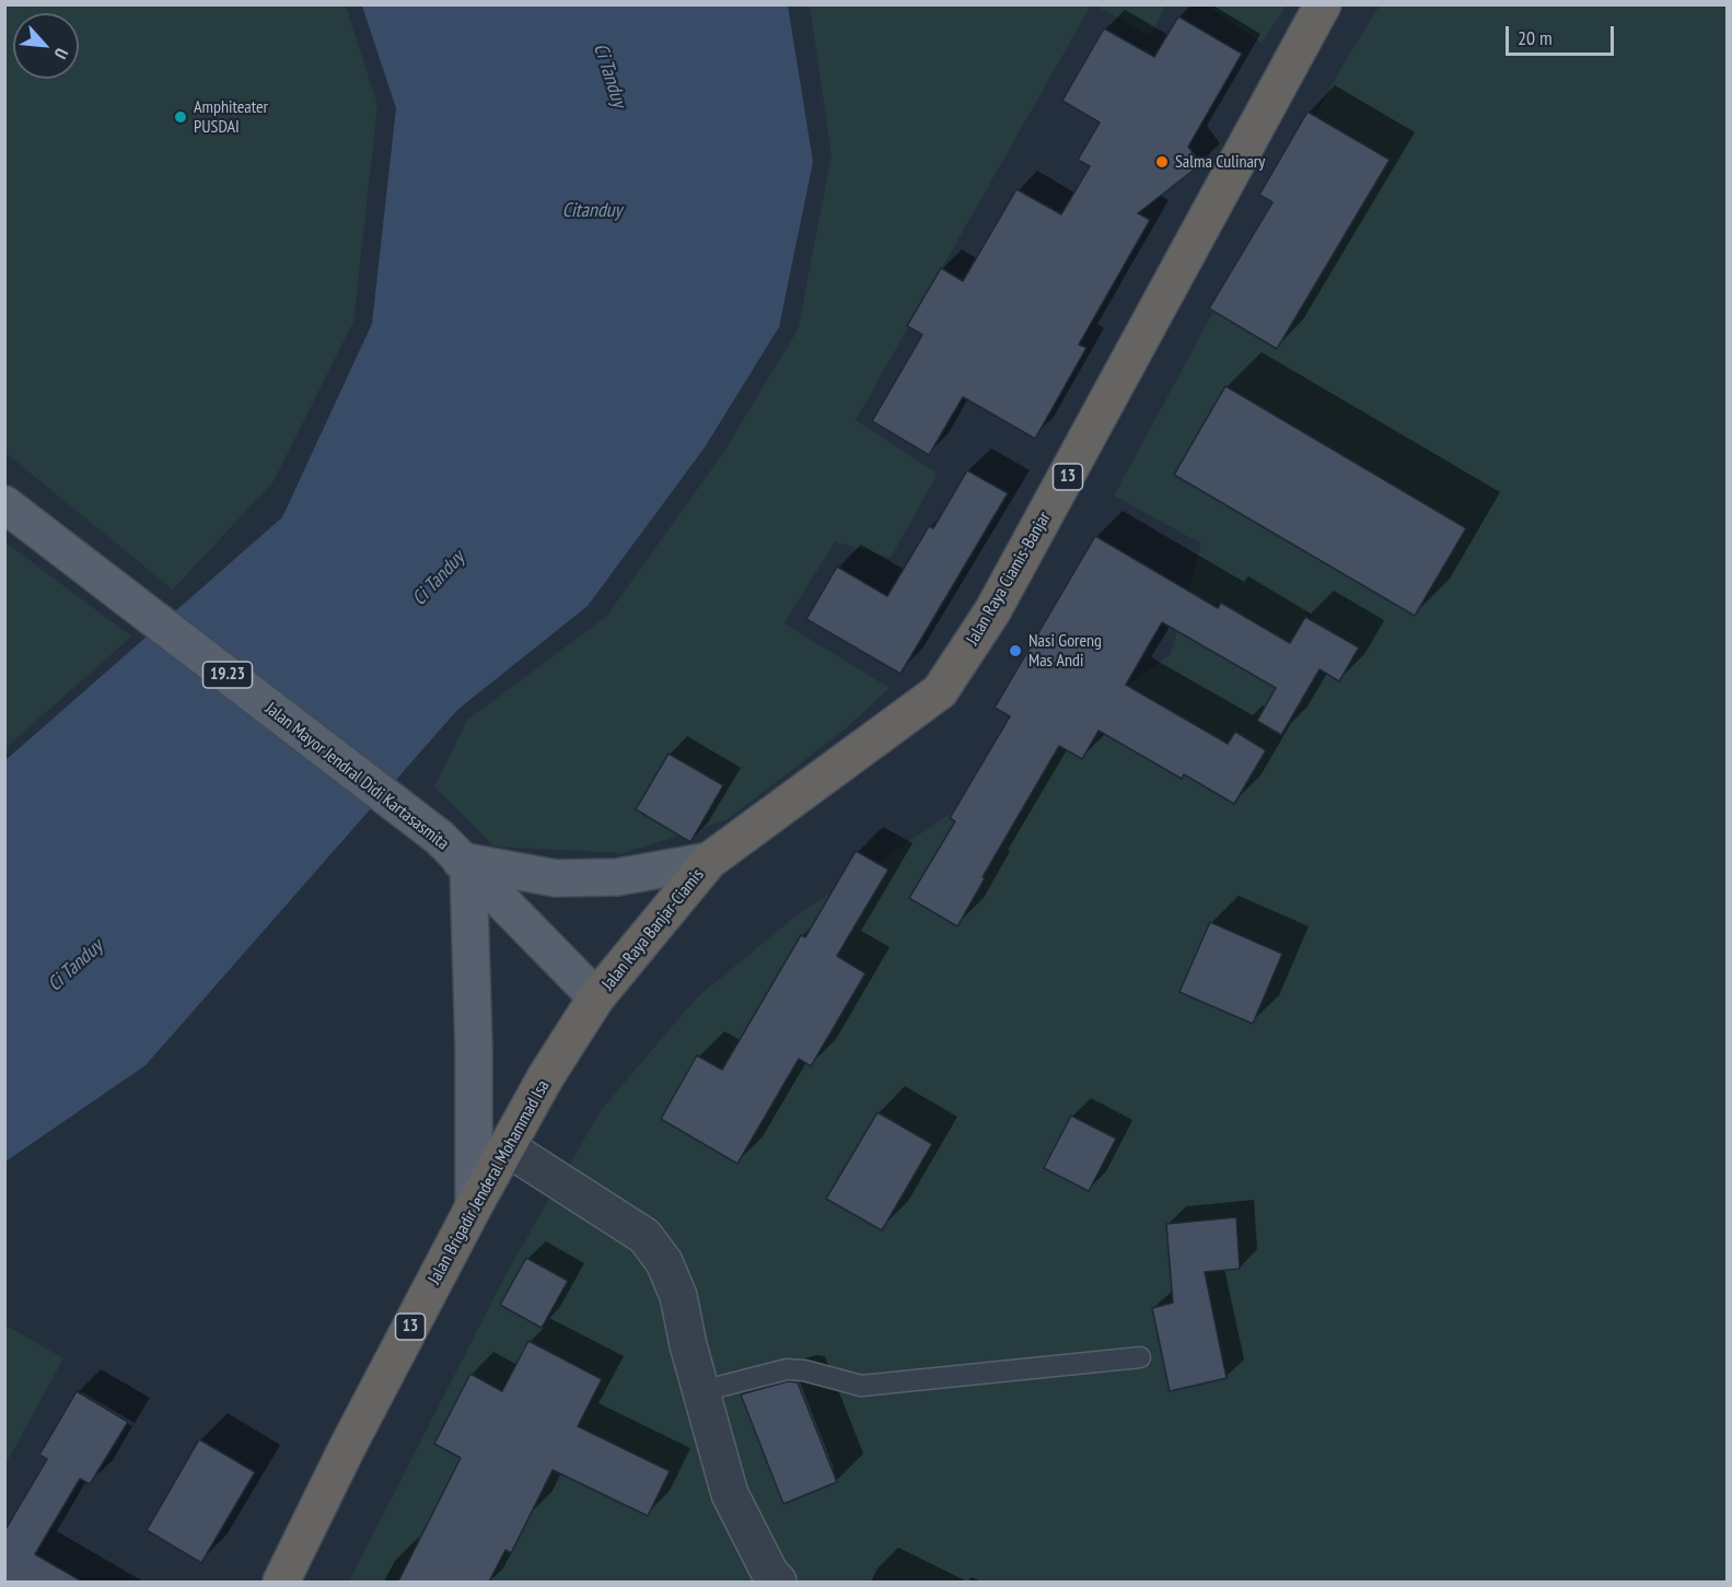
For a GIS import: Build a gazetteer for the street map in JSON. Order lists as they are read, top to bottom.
{
  "streets": {
    "highway": [
      "13",
      "Jalan Raya Ciamis-Banjar",
      "Jalan Raya Banjar-Ciamis",
      "Jalan Brigadir Jenderal Mohammad Isa"
    ],
    "main road": ["19.23", "Jalan Mayor Jendral Didi Kartasasmita"]
  },
  "crossings": [
    ["Jalan Raya Ciamis-Banjar", "Jalan Raya Banjar-Ciamis"],
    ["Jalan Mayor Jendral Didi Kartasasmita", "Jalan Raya Banjar-Ciamis"],
    ["Jalan Mayor Jendral Didi Kartasasmita", "Jalan Brigadir Jenderal Mohammad Isa"],
    ["Jalan Raya Banjar-Ciamis", "Jalan Brigadir Jenderal Mohammad Isa"]
  ],
  "water": ["Ci Tanduy", "Citanduy"],
  "places": ["Amphiteater PUSDAI", "Salma Culinary", "Nasi Goreng Mas Andi"],
  "scale_bar": "20 m",
  "north": "bottom right"
}
